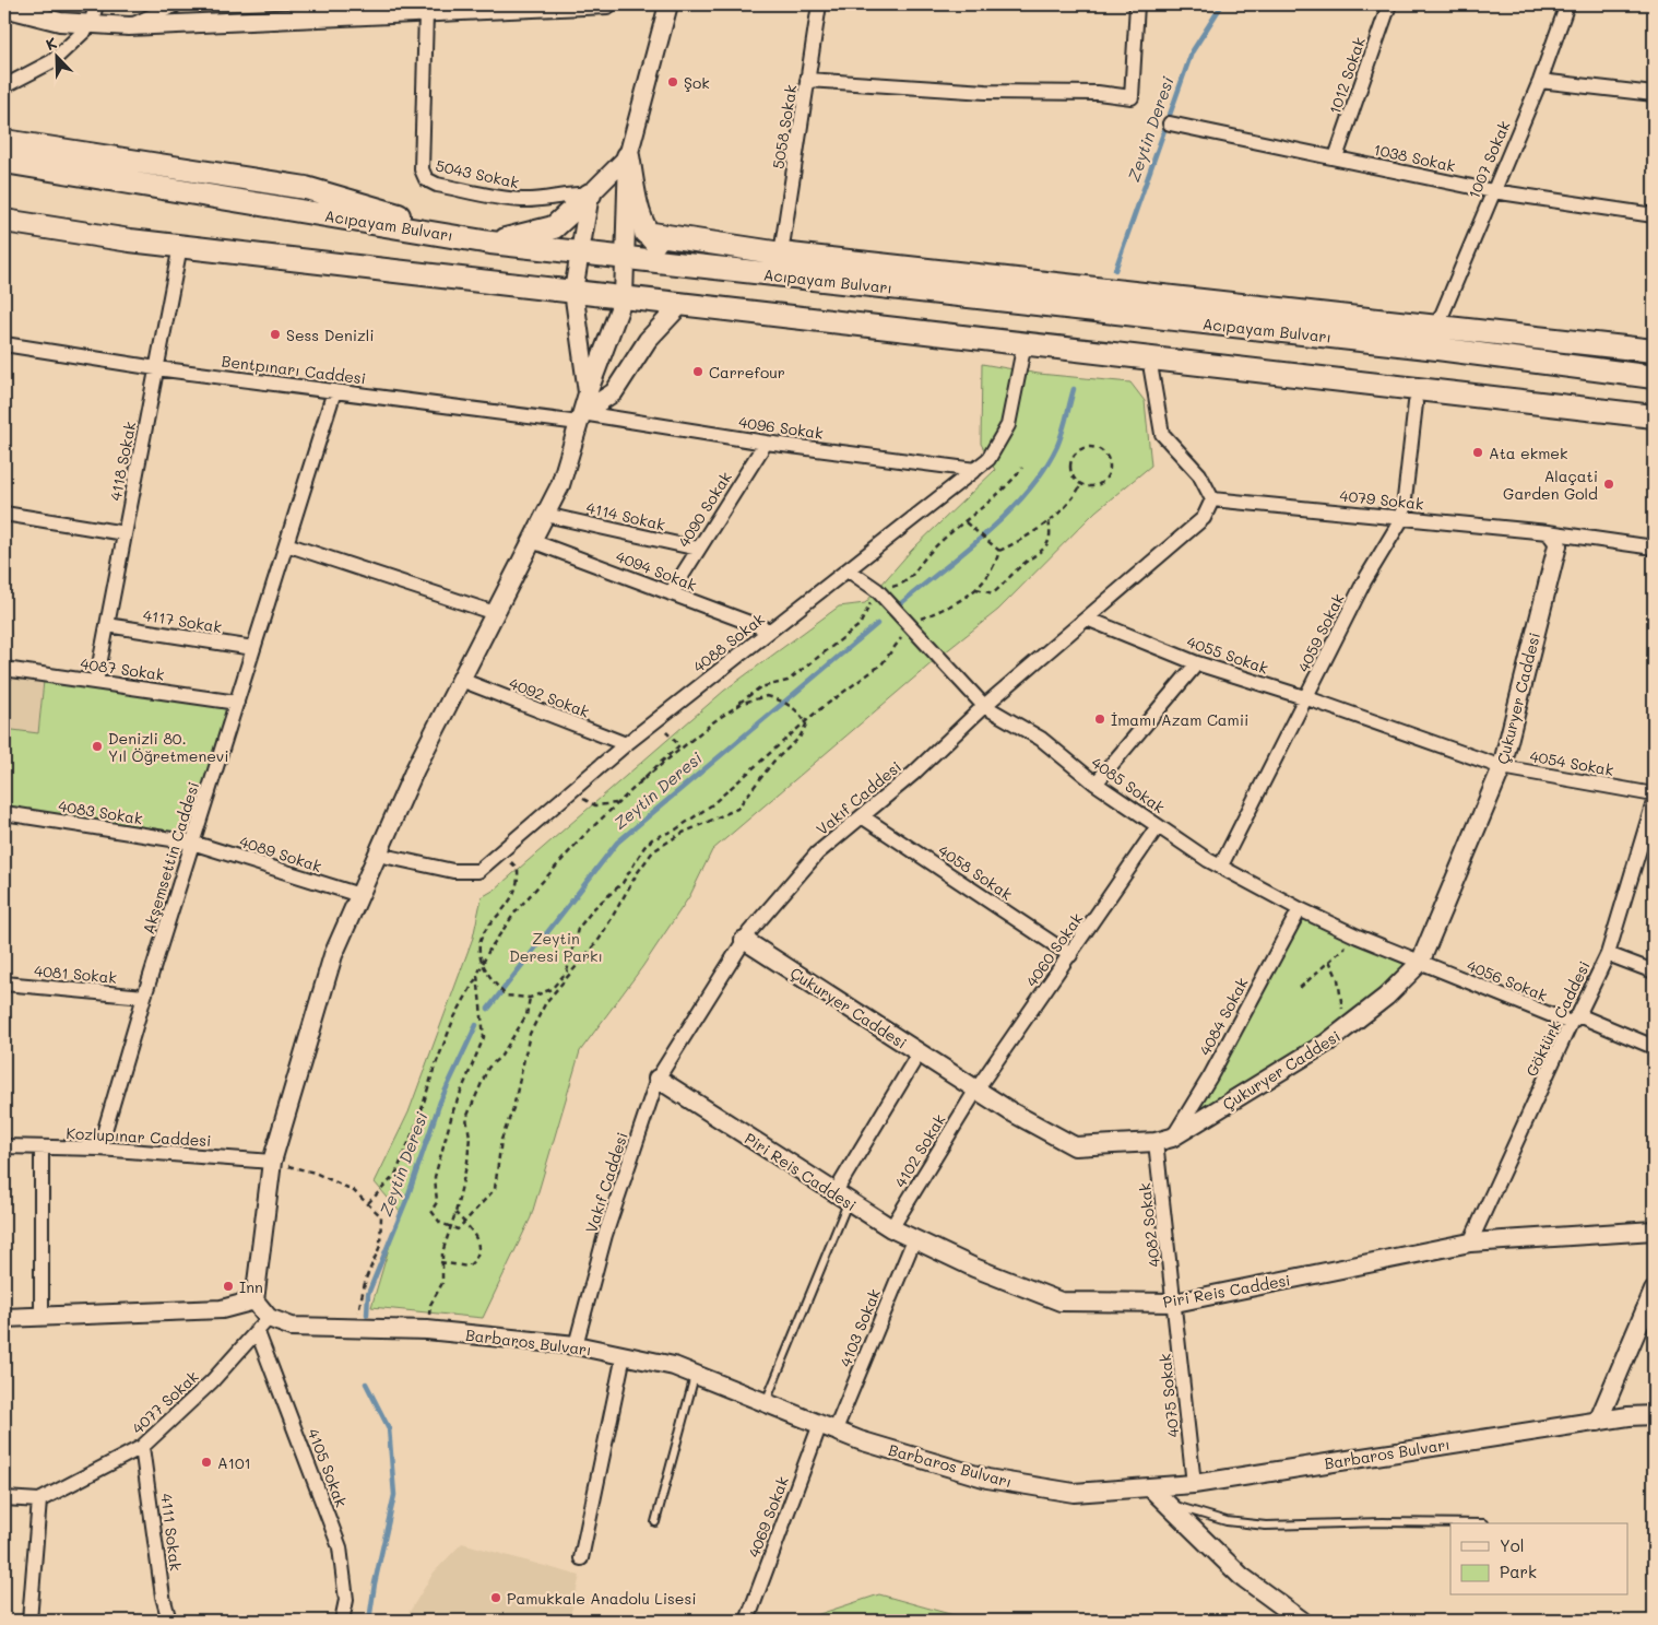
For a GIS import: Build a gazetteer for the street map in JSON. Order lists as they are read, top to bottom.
{
  "streets": {
    "main road": ["Acıpayam Bulvarı"],
    "street": [
      "1012 Sokak",
      "5058 Sokak",
      "1038 Sokak",
      "1007 Sokak",
      "5043 Sokak",
      "Bentpınarı Caddesi",
      "4096 Sokak",
      "4118 Sokak",
      "4079 Sokak",
      "4090 Sokak",
      "4114 Sokak",
      "4094 Sokak",
      "4117 Sokak",
      "4059 Sokak",
      "4088 Sokak",
      "4055 Sokak",
      "4087 Sokak",
      "4092 Sokak",
      "Çukuryer Caddesi",
      "4054 Sokak",
      "4085 Sokak",
      "Vakıf Caddesi",
      "4083 Sokak",
      "4089 Sokak",
      "Akşemsettin Caddesi",
      "4058 Sokak",
      "4060 Sokak",
      "4081 Sokak",
      "4056 Sokak",
      "4084 Sokak",
      "Göktürk Caddesi",
      "Kozlupınar Caddesi",
      "4102 Sokak",
      "Piri Reis Caddesi",
      "4082 Sokak",
      "4103 Sokak",
      "Barbaros Bulvarı",
      "4075 Sokak",
      "4077 Sokak",
      "4105 Sokak",
      "4069 Sokak",
      "4111 Sokak"
    ]
  },
  "crossings": [
    ["1012 Sokak", "1038 Sokak"],
    ["1038 Sokak", "1007 Sokak"],
    ["Bentpınarı Caddesi", "4096 Sokak"],
    ["Bentpınarı Caddesi", "4118 Sokak"],
    ["Bentpınarı Caddesi", "Akşemsettin Caddesi"],
    ["4096 Sokak", "4090 Sokak"],
    ["4096 Sokak", "4088 Sokak"],
    ["4118 Sokak", "4117 Sokak"],
    ["4118 Sokak", "4087 Sokak"],
    ["4079 Sokak", "4059 Sokak"],
    ["4079 Sokak", "Çukuryer Caddesi"],
    ["4079 Sokak", "Vakıf Caddesi"],
    ["4090 Sokak", "4114 Sokak"],
    ["4090 Sokak", "4094 Sokak"],
    ["4094 Sokak", "4088 Sokak"],
    ["4117 Sokak", "Akşemsettin Caddesi"],
    ["4059 Sokak", "4055 Sokak"],
    ["4059 Sokak", "4085 Sokak"],
    ["4088 Sokak", "4092 Sokak"],
    ["4088 Sokak", "4085 Sokak"],
    ["4055 Sokak", "4054 Sokak"],
    ["4055 Sokak", "Vakıf Caddesi"],
    ["4087 Sokak", "Akşemsettin Caddesi"],
    ["Çukuryer Caddesi", "4054 Sokak"],
    ["Çukuryer Caddesi", "4085 Sokak"],
    ["Çukuryer Caddesi", "Vakıf Caddesi"],
    ["Çukuryer Caddesi", "4060 Sokak"],
    ["Çukuryer Caddesi", "4056 Sokak"],
    ["Çukuryer Caddesi", "4084 Sokak"],
    ["Çukuryer Caddesi", "4102 Sokak"],
    ["Çukuryer Caddesi", "4082 Sokak"],
    ["4085 Sokak", "Vakıf Caddesi"],
    ["4085 Sokak", "4060 Sokak"],
    ["4085 Sokak", "4056 Sokak"],
    ["4085 Sokak", "4084 Sokak"],
    ["Vakıf Caddesi", "4058 Sokak"],
    ["Vakıf Caddesi", "Piri Reis Caddesi"],
    ["Vakıf Caddesi", "Barbaros Bulvarı"],
    ["4083 Sokak", "4089 Sokak"],
    ["4083 Sokak", "Akşemsettin Caddesi"],
    ["4089 Sokak", "Akşemsettin Caddesi"],
    ["Akşemsettin Caddesi", "4081 Sokak"],
    ["Akşemsettin Caddesi", "Kozlupınar Caddesi"],
    ["4058 Sokak", "4060 Sokak"],
    ["4060 Sokak", "4102 Sokak"],
    ["4056 Sokak", "Göktürk Caddesi"],
    ["4084 Sokak", "4082 Sokak"],
    ["Göktürk Caddesi", "Piri Reis Caddesi"],
    ["4102 Sokak", "Piri Reis Caddesi"],
    ["Piri Reis Caddesi", "4082 Sokak"],
    ["Piri Reis Caddesi", "4103 Sokak"],
    ["Piri Reis Caddesi", "4075 Sokak"],
    ["4082 Sokak", "4075 Sokak"],
    ["4103 Sokak", "Barbaros Bulvarı"],
    ["4103 Sokak", "4069 Sokak"],
    ["Barbaros Bulvarı", "4075 Sokak"],
    ["Barbaros Bulvarı", "4077 Sokak"],
    ["Barbaros Bulvarı", "4105 Sokak"],
    ["Barbaros Bulvarı", "4069 Sokak"],
    ["4077 Sokak", "4105 Sokak"],
    ["4077 Sokak", "4111 Sokak"]
  ],
  "water": ["Zeytin Deresi"],
  "parks": ["Zeytin Deresi Parkı"],
  "places": [
    "Şok",
    "Sess Denizli",
    "Carrefour",
    "Ata ekmek",
    "Alaçati Garden Gold",
    "İmamı Azam Camii",
    "Denizli 80. Yıl Öğretmenevi",
    "Inn",
    "A101",
    "Pamukkale Anadolu Lisesi"
  ],
  "legend": ["Yol", "Park"],
  "north": "top left"
}
